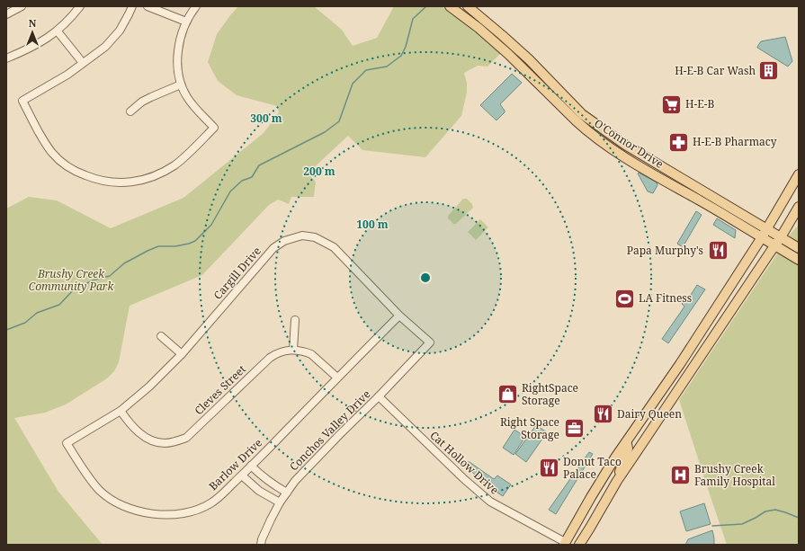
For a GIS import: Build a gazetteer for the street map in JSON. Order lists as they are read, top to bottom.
{
  "streets": {
    "main road": ["O'Connor Drive"],
    "street": [
      "Cargill Drive",
      "Cleves Street",
      "Conchos Valley Drive",
      "Cat Hollow Drive",
      "Barlow Drive"
    ]
  },
  "crossings": [
    ["Cargill Drive", "Cleves Street"],
    ["Cargill Drive", "Conchos Valley Drive"],
    ["Cargill Drive", "Barlow Drive"],
    ["Cleves Street", "Barlow Drive"],
    ["Conchos Valley Drive", "Cat Hollow Drive"]
  ],
  "parks": ["Brushy Creek Community Park"],
  "places": {
    "building": ["H-E-B Car Wash"],
    "supermarket": ["H-E-B"],
    "pharmacy": ["H-E-B Pharmacy"],
    "restaurant": ["Papa Murphy's", "Dairy Queen", "Donut Taco Palace"],
    "sports": ["LA Fitness"],
    "shop": ["RightSpace Storage"],
    "office": ["Right Space Storage"],
    "hospital": ["Brushy Creek Family Hospital"]
  },
  "north": "top",
  "rings": ["300 m", "200 m", "100 m"]
}
